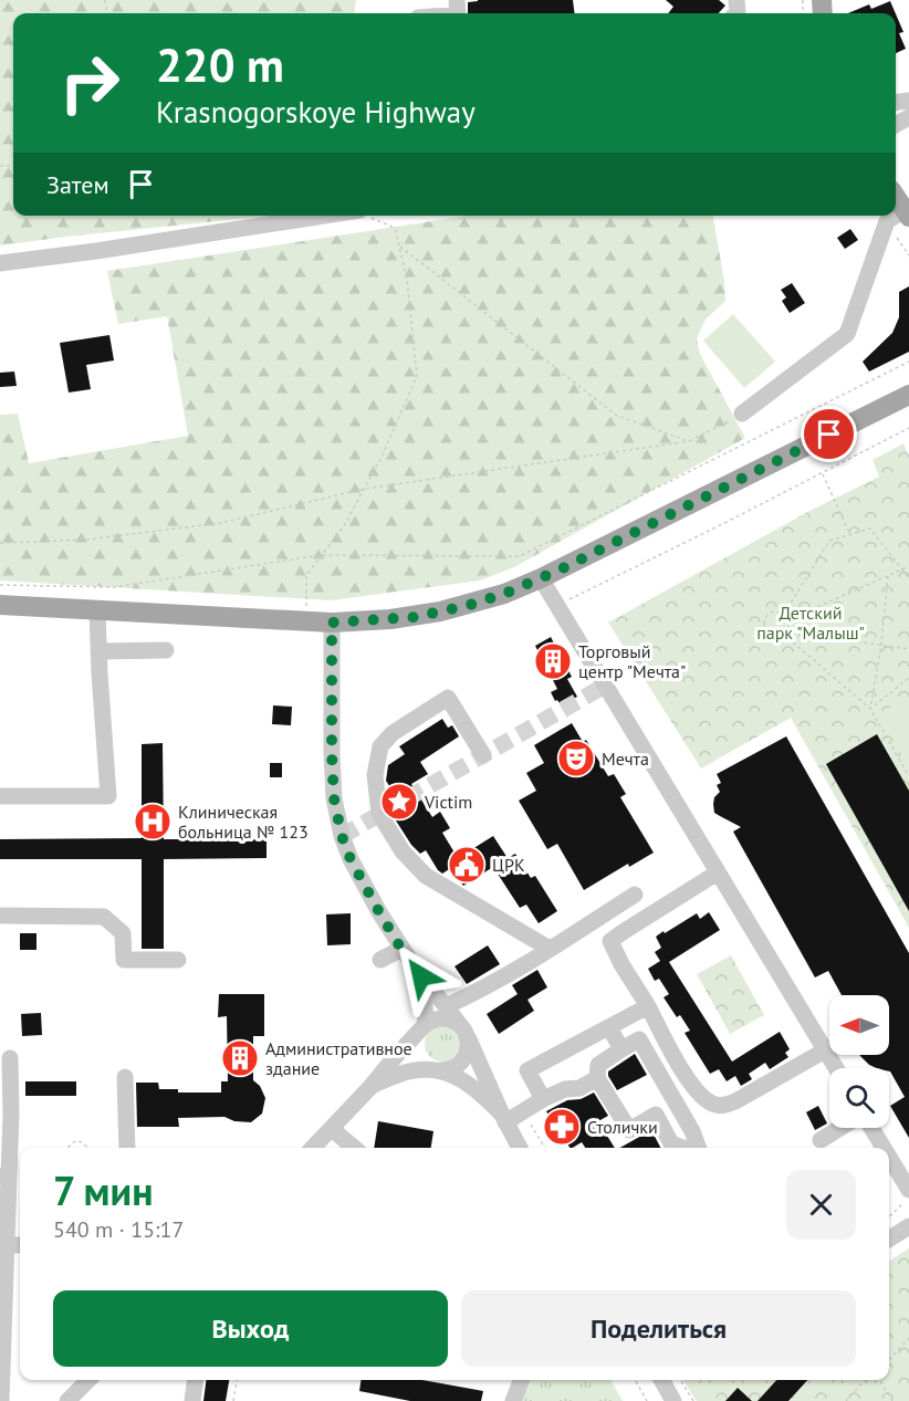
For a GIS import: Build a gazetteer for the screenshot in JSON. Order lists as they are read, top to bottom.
{
  "parks": ["Детский парк \"Малыш\""],
  "places": {
    "building": ["Торговый центр \"Мечта\"", "Административное здание"],
    "theatre": ["Мечта"],
    "place": ["Victim"],
    "hospital": ["Клиническая больница № 123"],
    "public building": ["ЦРК"],
    "pharmacy": ["Столички"]
  },
  "north": "left",
  "page": {
    "turn": ["220 m", "Krasnogorskoye Highway"],
    "then": "Затем",
    "heading": ["7 мин", "540 m · 15:17"],
    "buttons": ["Выход", "Поделиться"]
  }
}
